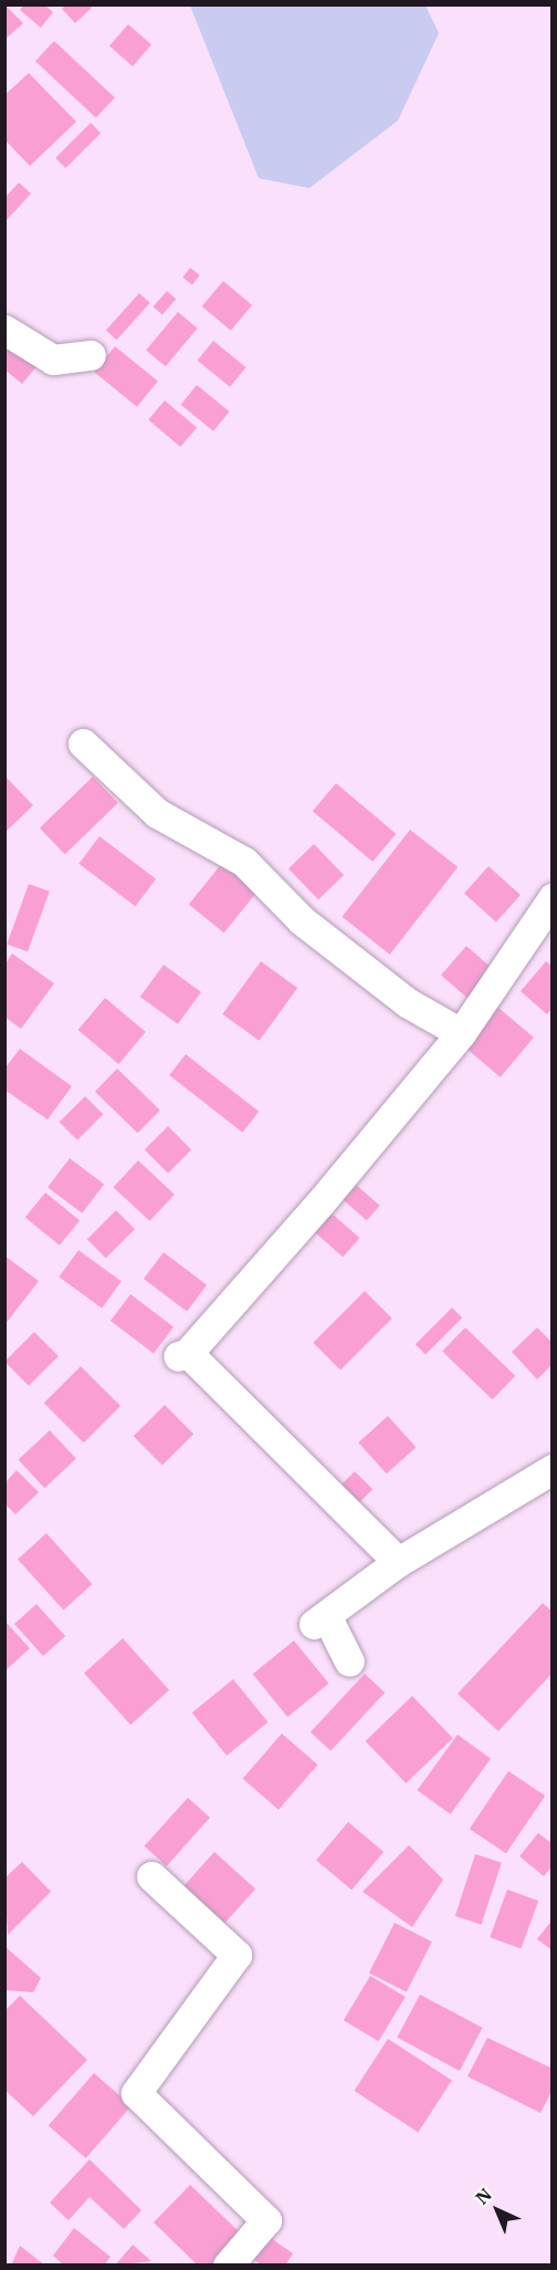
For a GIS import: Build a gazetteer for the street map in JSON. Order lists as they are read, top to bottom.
{
  "north": "top left"
}
